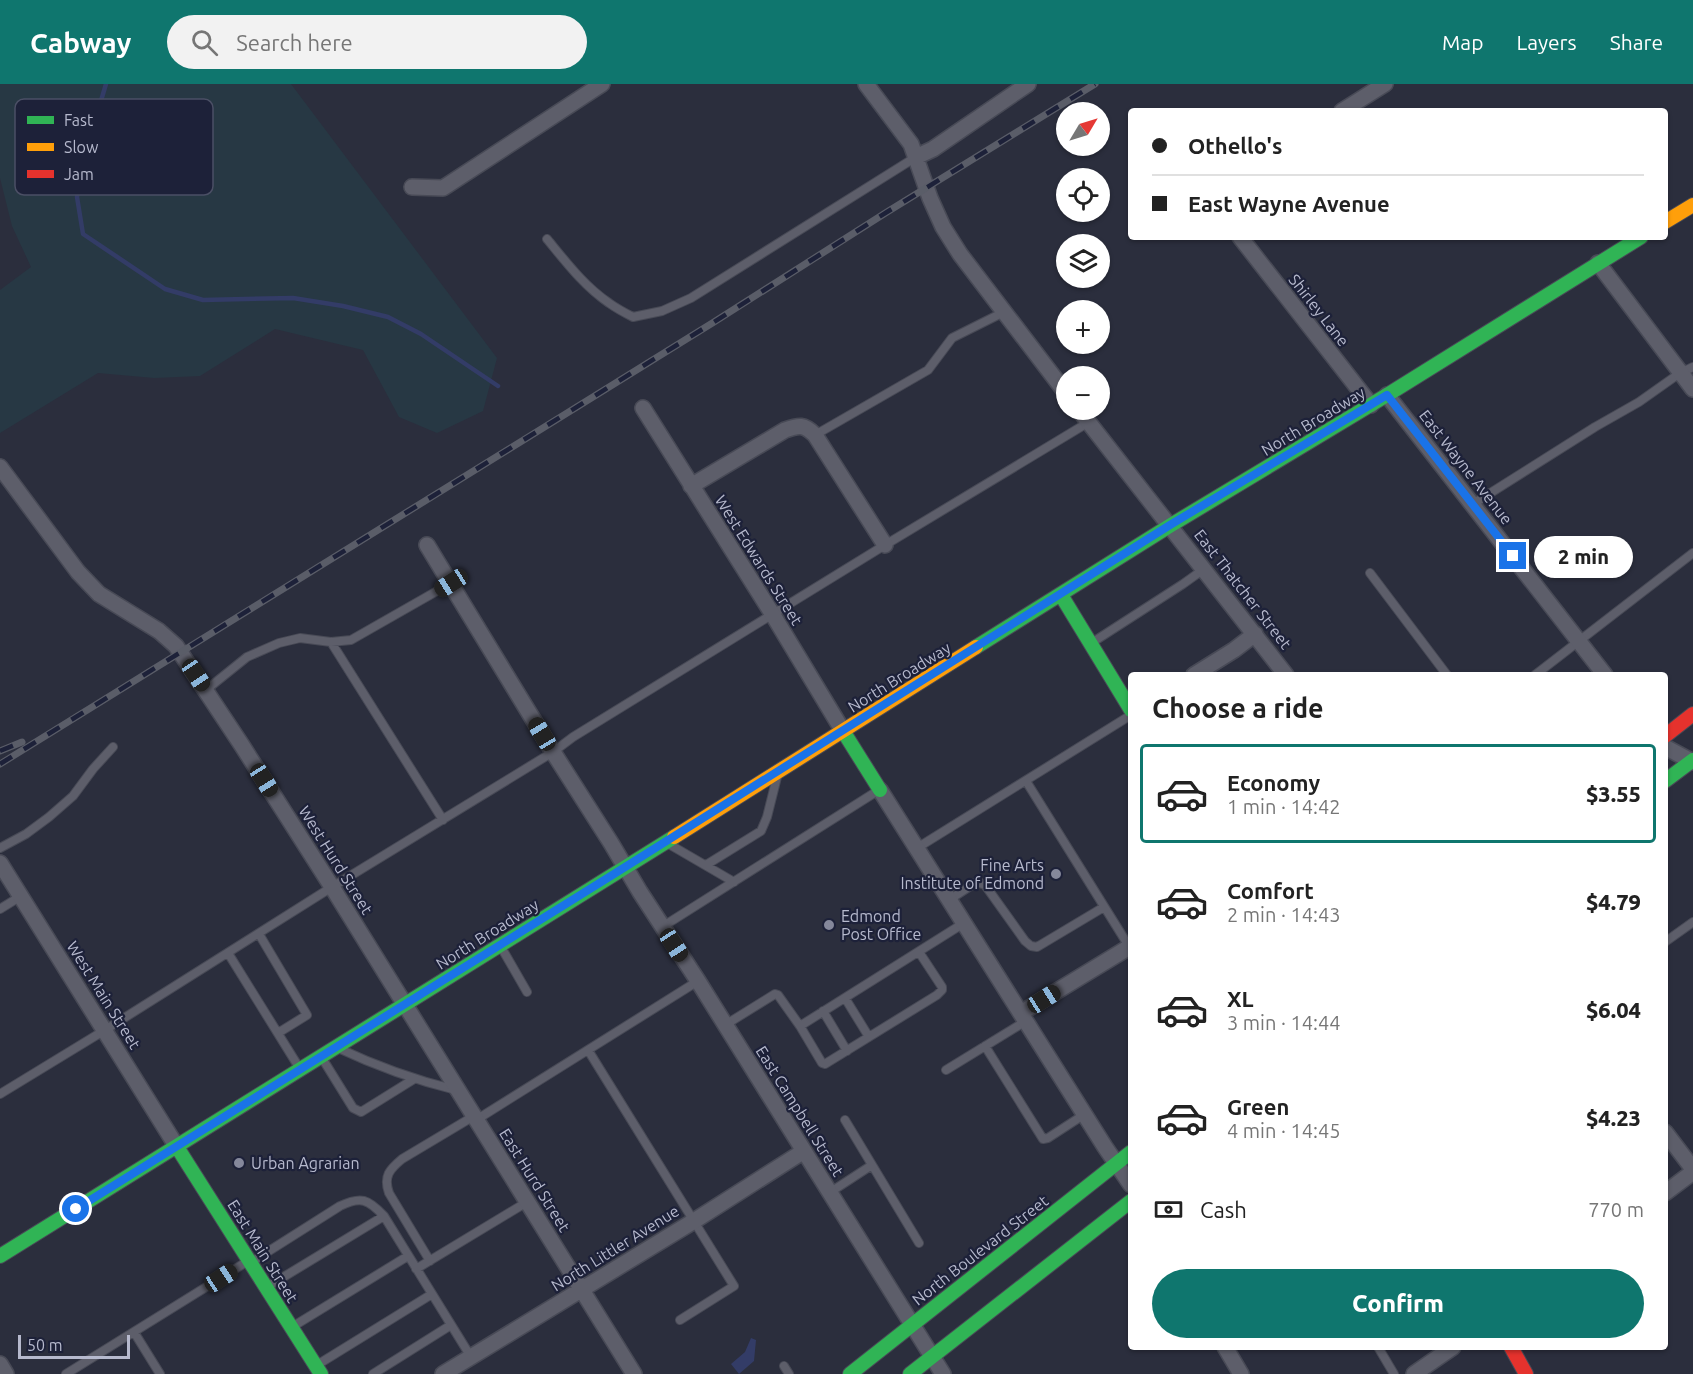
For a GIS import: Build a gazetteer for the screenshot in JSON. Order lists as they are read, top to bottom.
{
  "streets": {
    "main road": ["North Broadway", "North Boulevard Street", "East Main Street"],
    "street": [
      "Shirley Lane",
      "East Wayne Avenue",
      "West Edwards Street",
      "East Thatcher Street",
      "West Hurd Street",
      "West Main Street",
      "East Campbell Street",
      "East Hurd Street",
      "North Littler Avenue"
    ]
  },
  "crossings": [
    ["Shirley Lane", "North Broadway"],
    ["North Broadway", "East Wayne Avenue"],
    ["North Broadway", "West Edwards Street"],
    ["North Broadway", "East Thatcher Street"],
    ["North Broadway", "West Hurd Street"],
    ["North Broadway", "West Main Street"],
    ["North Broadway", "East Campbell Street"],
    ["North Broadway", "East Hurd Street"],
    ["North Broadway", "East Main Street"],
    ["West Hurd Street", "East Hurd Street"],
    ["West Main Street", "East Main Street"],
    ["East Campbell Street", "North Littler Avenue"],
    ["East Campbell Street", "North Boulevard Street"],
    ["East Hurd Street", "North Littler Avenue"]
  ],
  "places": ["Fine Arts Institute of Edmond", "Edmond Post Office", "Urban Agrarian"],
  "legend": ["Fast", "Slow", "Jam"],
  "scale_bar": "50 m",
  "north": "top right",
  "page": {
    "header": "Cabway",
    "search": "Search here",
    "nav": ["Map", "Layers", "Share"],
    "map_buttons": ["+", "−"],
    "banner": ["Othello's", "East Wayne Avenue"],
    "bubble": "2 min",
    "heading": "Choose a ride",
    "list": [
      {
        "name": "Economy",
        "note": "1 min · 14:42",
        "value": "$3.55"
      },
      {
        "name": "Comfort",
        "note": "2 min · 14:43",
        "value": "$4.79"
      },
      {
        "name": "XL",
        "note": "3 min · 14:44",
        "value": "$6.04"
      },
      {
        "name": "Green",
        "note": "4 min · 14:45",
        "value": "$4.23"
      }
    ],
    "pay": ["Cash", "770 m"],
    "buttons": "Confirm",
    "scale": "50 m"
  }
}
